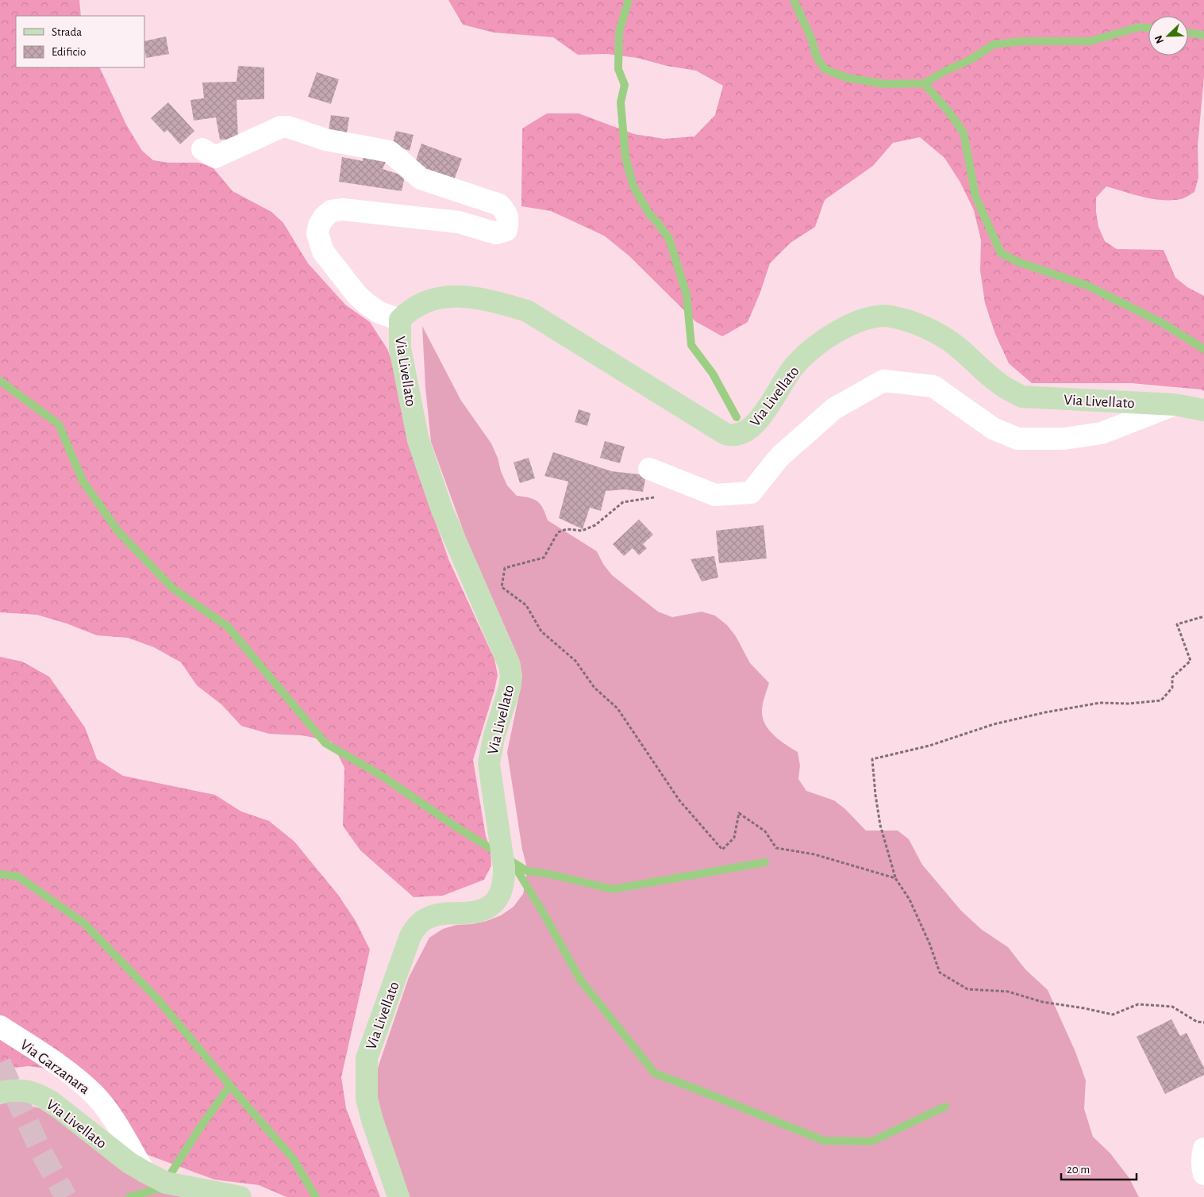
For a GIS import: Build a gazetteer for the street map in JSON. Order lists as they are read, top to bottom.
{
  "streets": {
    "main road": ["Via Livellato"],
    "street": ["Via Garzanara"]
  },
  "crossings": [
    ["Via Livellato", "Via Garzanara"]
  ],
  "legend": ["Strada", "Edificio"],
  "scale_bar": "20 m",
  "north": "bottom left"
}
